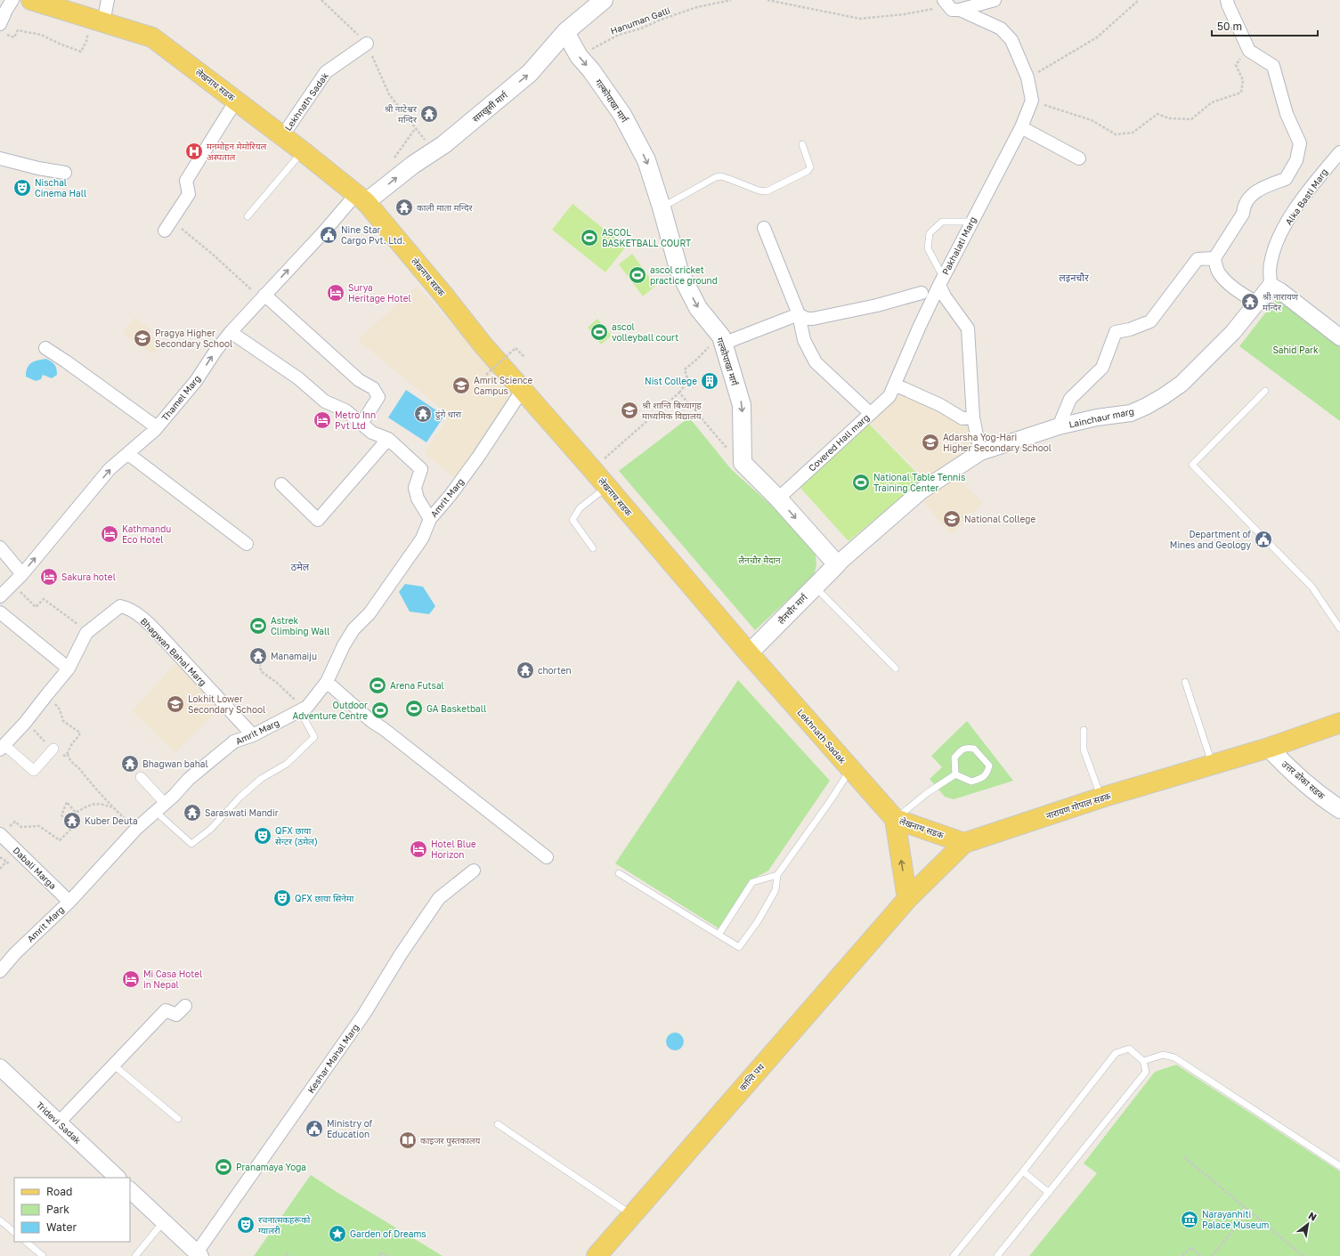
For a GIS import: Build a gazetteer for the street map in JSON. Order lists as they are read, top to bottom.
{
  "streets": {
    "main road": [
      "लेखनाथ सडक",
      "गल्कोपाखा मार्ग",
      "Lekhnath Sadak",
      "समखुसी मार्ग",
      "लैनचौर मार्ग",
      "उत्तर ढोका सडक",
      "नारायण गोपाल सडक",
      "कान्ति पथ"
    ],
    "street": [
      "Alka Basti Marg",
      "Pakhalati Marg",
      "Thamel Marg",
      "Lainchaur marg",
      "Covered Hall marg",
      "Amrit Marg",
      "Bhagwan Bahal Marg",
      "Dabali Marga",
      "Keshar Mahal Marg",
      "Tridevi Sadak"
    ],
    "path": ["Hanuman Galli"]
  },
  "crossings": [
    ["Hanuman Galli", "गल्कोपाखा मार्ग"],
    ["लेखनाथ सडक", "Lekhnath Sadak"],
    ["लेखनाथ सडक", "समखुसी मार्ग"],
    ["लेखनाथ सडक", "Thamel Marg"],
    ["लेखनाथ सडक", "Amrit Marg"],
    ["लेखनाथ सडक", "लैनचौर मार्ग"],
    ["लेखनाथ सडक", "नारायण गोपाल सडक"],
    ["लेखनाथ सडक", "कान्ति पथ"],
    ["गल्कोपाखा मार्ग", "समखुसी मार्ग"],
    ["Lekhnath Sadak", "लैनचौर मार्ग"],
    ["समखुसी मार्ग", "Thamel Marg"],
    ["Alka Basti Marg", "Lainchaur marg"],
    ["Pakhalati Marg", "Lainchaur marg"],
    ["Pakhalati Marg", "Covered Hall marg"],
    ["Lainchaur marg", "लैनचौर मार्ग"],
    ["Amrit Marg", "Bhagwan Bahal Marg"],
    ["Amrit Marg", "Dabali Marga"],
    ["उत्तर ढोका सडक", "नारायण गोपाल सडक"],
    ["नारायण गोपाल सडक", "कान्ति पथ"]
  ],
  "one_way": ["गल्कोपाखा मार्ग", "समखुसी मार्ग", "Thamel Marg"],
  "districts": ["लइनचौर", "ठमेल"],
  "parks": ["Sahid Park", "लैनचौर मैदान"],
  "places": {
    "temple": [
      "श्री नाटेश्वर मन्दिर",
      "काली माता मन्दिर",
      "श्री नारायण मन्दिर",
      "ढुंगे धारा",
      "Manamaiju",
      "chorten",
      "Bhagwan bahal",
      "Saraswati Mandir",
      "Kuber Deuta"
    ],
    "hospital": ["मनमोहन मेमोरियल अस्पताल"],
    "theatre": [
      "Nischal Cinema Hall",
      "QFX छाया सेन्टर (ठमेल)",
      "QFX छाया सिनेमा",
      "रचनात्मकहरूको ग्यालरी"
    ],
    "public building": ["Nine Star Cargo Pvt. Ltd.", "Department of Mines and Geology", "Ministry of Education"],
    "sports": [
      "ASCOL BASKETBALL COURT",
      "ascol cricket practice ground",
      "ascol volleyball court",
      "National Table Tennis Training Center",
      "Astrek Climbing Wall",
      "Arena Futsal",
      "GA Basketball",
      "Outdoor Adventure Centre",
      "Pranamaya Yoga"
    ],
    "hotel": [
      "Surya Heritage Hotel",
      "Metro Inn Pvt Ltd",
      "Kathmandu Eco Hotel",
      "Sakura hotel",
      "Hotel Blue Horizon",
      "Mi Casa Hotel in Nepal"
    ],
    "school or university": [
      "Pragya Higher Secondary School",
      "Amrit Science Campus",
      "श्री शान्ति बिध्यागृह माध्यमिक विद्यालय",
      "Adarsha Yog-Hari Higher Secondary School",
      "National College",
      "Lokhit Lower Secondary School"
    ],
    "building": ["Nist College"],
    "library": ["काइजर पुस्तकालय"],
    "museum": ["Narayanhiti Palace Museum"],
    "place": ["Garden of Dreams"]
  },
  "legend": ["Road", "Park", "Water"],
  "scale_bar": "50 m",
  "north": "top right"
}
